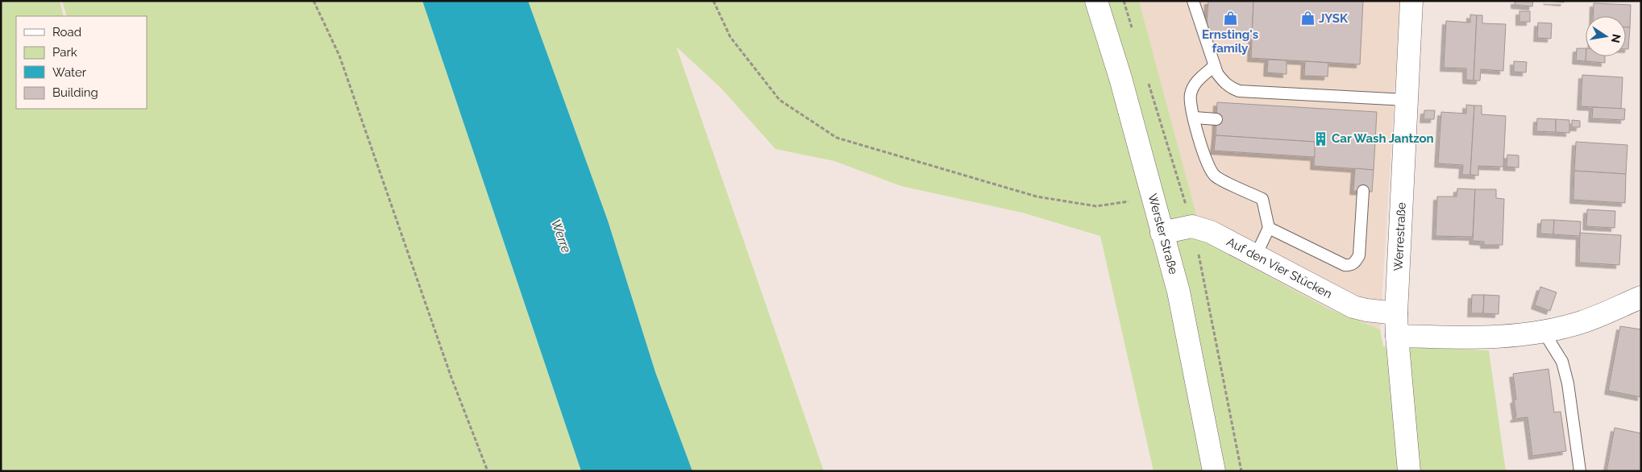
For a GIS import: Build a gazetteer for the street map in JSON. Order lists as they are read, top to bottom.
{
  "streets": {
    "street": ["Werster Straße", "Werrestraße", "Auf den Vier Stücken"]
  },
  "crossings": [
    ["Werster Straße", "Auf den Vier Stücken"],
    ["Werrestraße", "Auf den Vier Stücken"]
  ],
  "water": ["Werre"],
  "places": {
    "shop": ["Ernsting's family", "JYSK"],
    "building": ["Car Wash Jantzon"]
  },
  "legend": [
    "Road",
    "Park",
    "Water",
    "Building"
  ],
  "north": "right"
}
